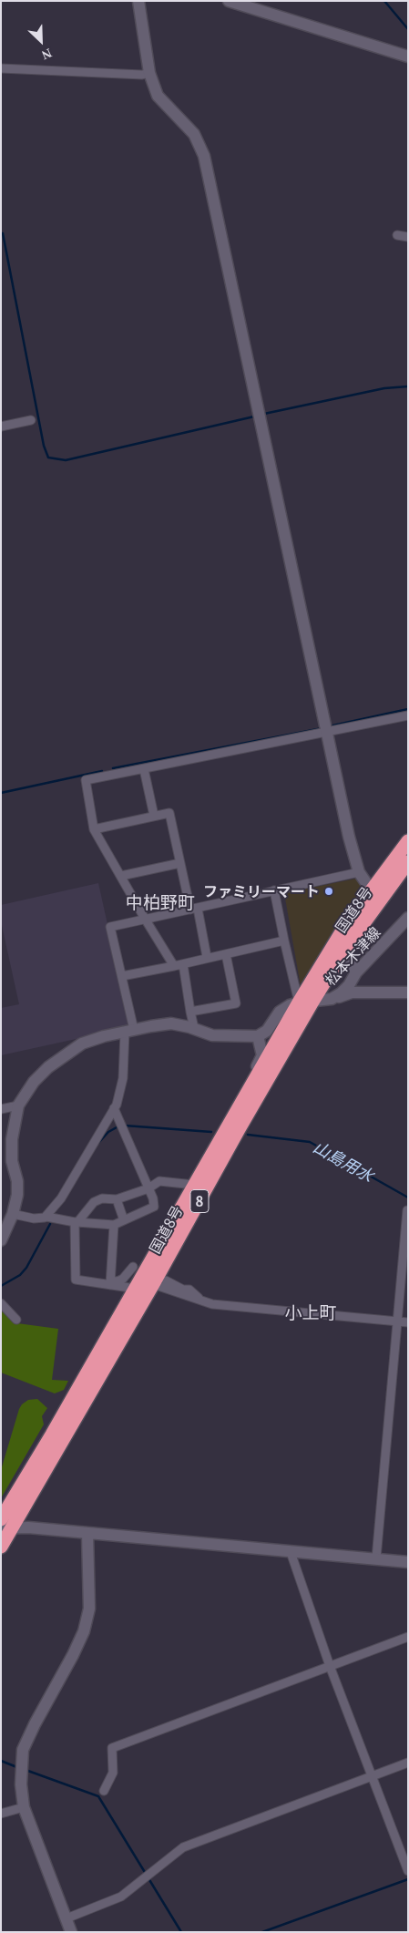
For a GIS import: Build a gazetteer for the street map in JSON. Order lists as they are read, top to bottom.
{
  "streets": {
    "highway": ["国道8号", "8"],
    "street": ["松本木津線"]
  },
  "crossings": [
    ["国道8号", "松本木津線"]
  ],
  "districts": ["中柏野町", "小上町"],
  "water": ["山島用水"],
  "places": ["ファミリーマート"],
  "north": "bottom right"
}
